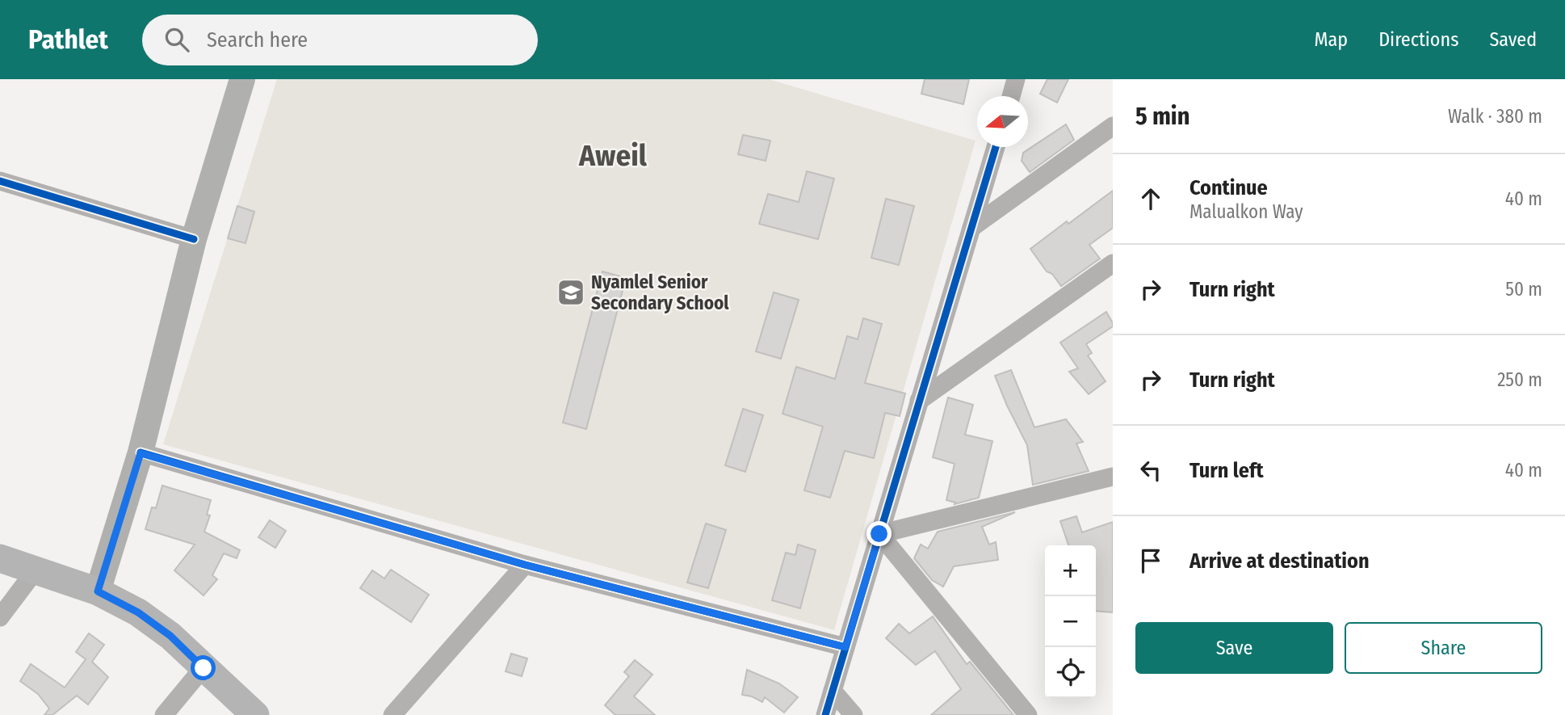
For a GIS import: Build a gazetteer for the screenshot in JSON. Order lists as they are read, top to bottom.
{
  "districts": ["Aweil"],
  "places": {
    "school or university": ["Nyamlel Senior Secondary School"]
  },
  "north": "left",
  "page": {
    "header": "Pathlet",
    "search": "Search here",
    "nav": ["Map", "Directions", "Saved"],
    "heading": ["5 min", "Walk · 380 m"],
    "list": [
      ["Continue", "Malualkon Way", "40 m"],
      ["Turn right", "50 m"],
      ["Turn right", "250 m"],
      ["Turn left", "40 m"],
      "Arrive at destination"
    ],
    "map_buttons": ["+", "−"],
    "buttons": ["Save", "Share"]
  }
}
